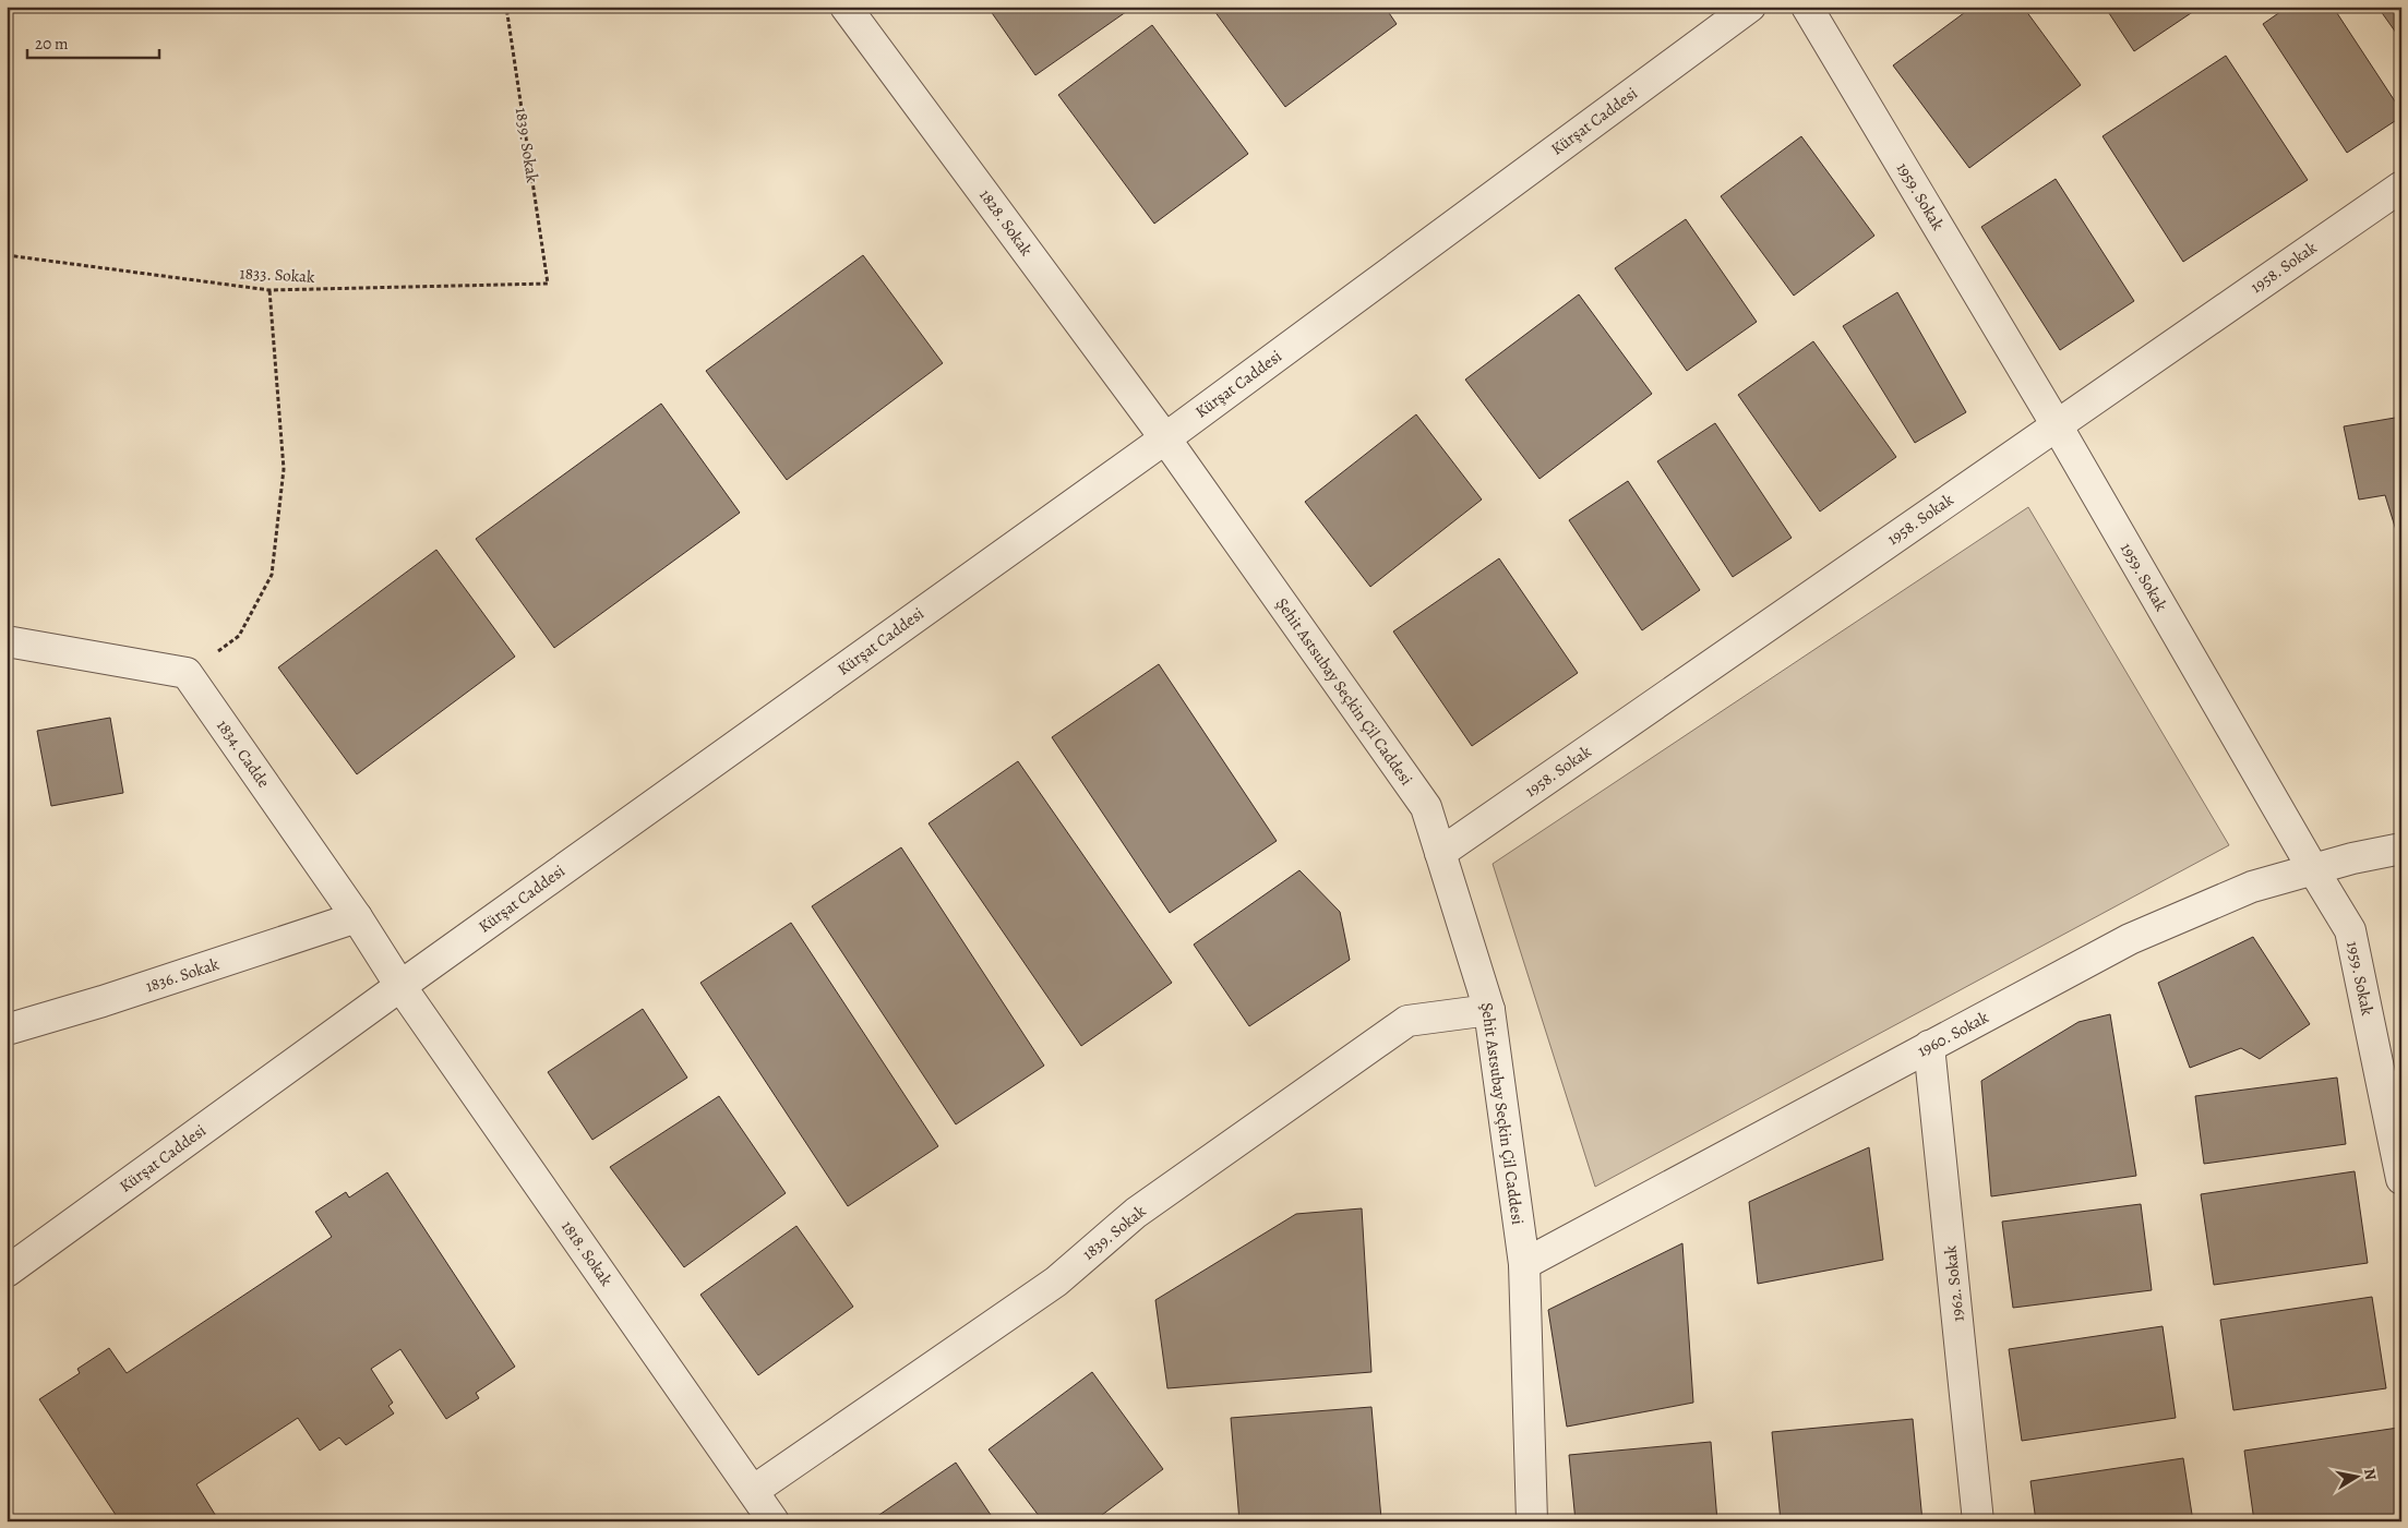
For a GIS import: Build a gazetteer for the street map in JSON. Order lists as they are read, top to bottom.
{
  "streets": {
    "street": [
      "Kürşat Caddesi",
      "1839. Sokak",
      "1959. Sokak",
      "1828. Sokak",
      "1958. Sokak",
      "Şehit Astsubay Seçkin Çil Caddesi",
      "1834. Cadde",
      "1836. Sokak",
      "1960. Sokak",
      "1818. Sokak",
      "1962. Sokak"
    ],
    "path": ["1833. Sokak"]
  },
  "crossings": [
    ["Kürşat Caddesi", "1828. Sokak"],
    ["Kürşat Caddesi", "Şehit Astsubay Seçkin Çil Caddesi"],
    ["Kürşat Caddesi", "1834. Cadde"],
    ["Kürşat Caddesi", "1818. Sokak"],
    ["1839. Sokak", "1833. Sokak"],
    ["1839. Sokak", "Şehit Astsubay Seçkin Çil Caddesi"],
    ["1839. Sokak", "1818. Sokak"],
    ["1959. Sokak", "1958. Sokak"],
    ["1959. Sokak", "1960. Sokak"],
    ["1828. Sokak", "Şehit Astsubay Seçkin Çil Caddesi"],
    ["1958. Sokak", "Şehit Astsubay Seçkin Çil Caddesi"],
    ["Şehit Astsubay Seçkin Çil Caddesi", "1960. Sokak"],
    ["1834. Cadde", "1836. Sokak"],
    ["1834. Cadde", "1818. Sokak"],
    ["1960. Sokak", "1962. Sokak"]
  ],
  "scale_bar": "20 m",
  "north": "right"
}
